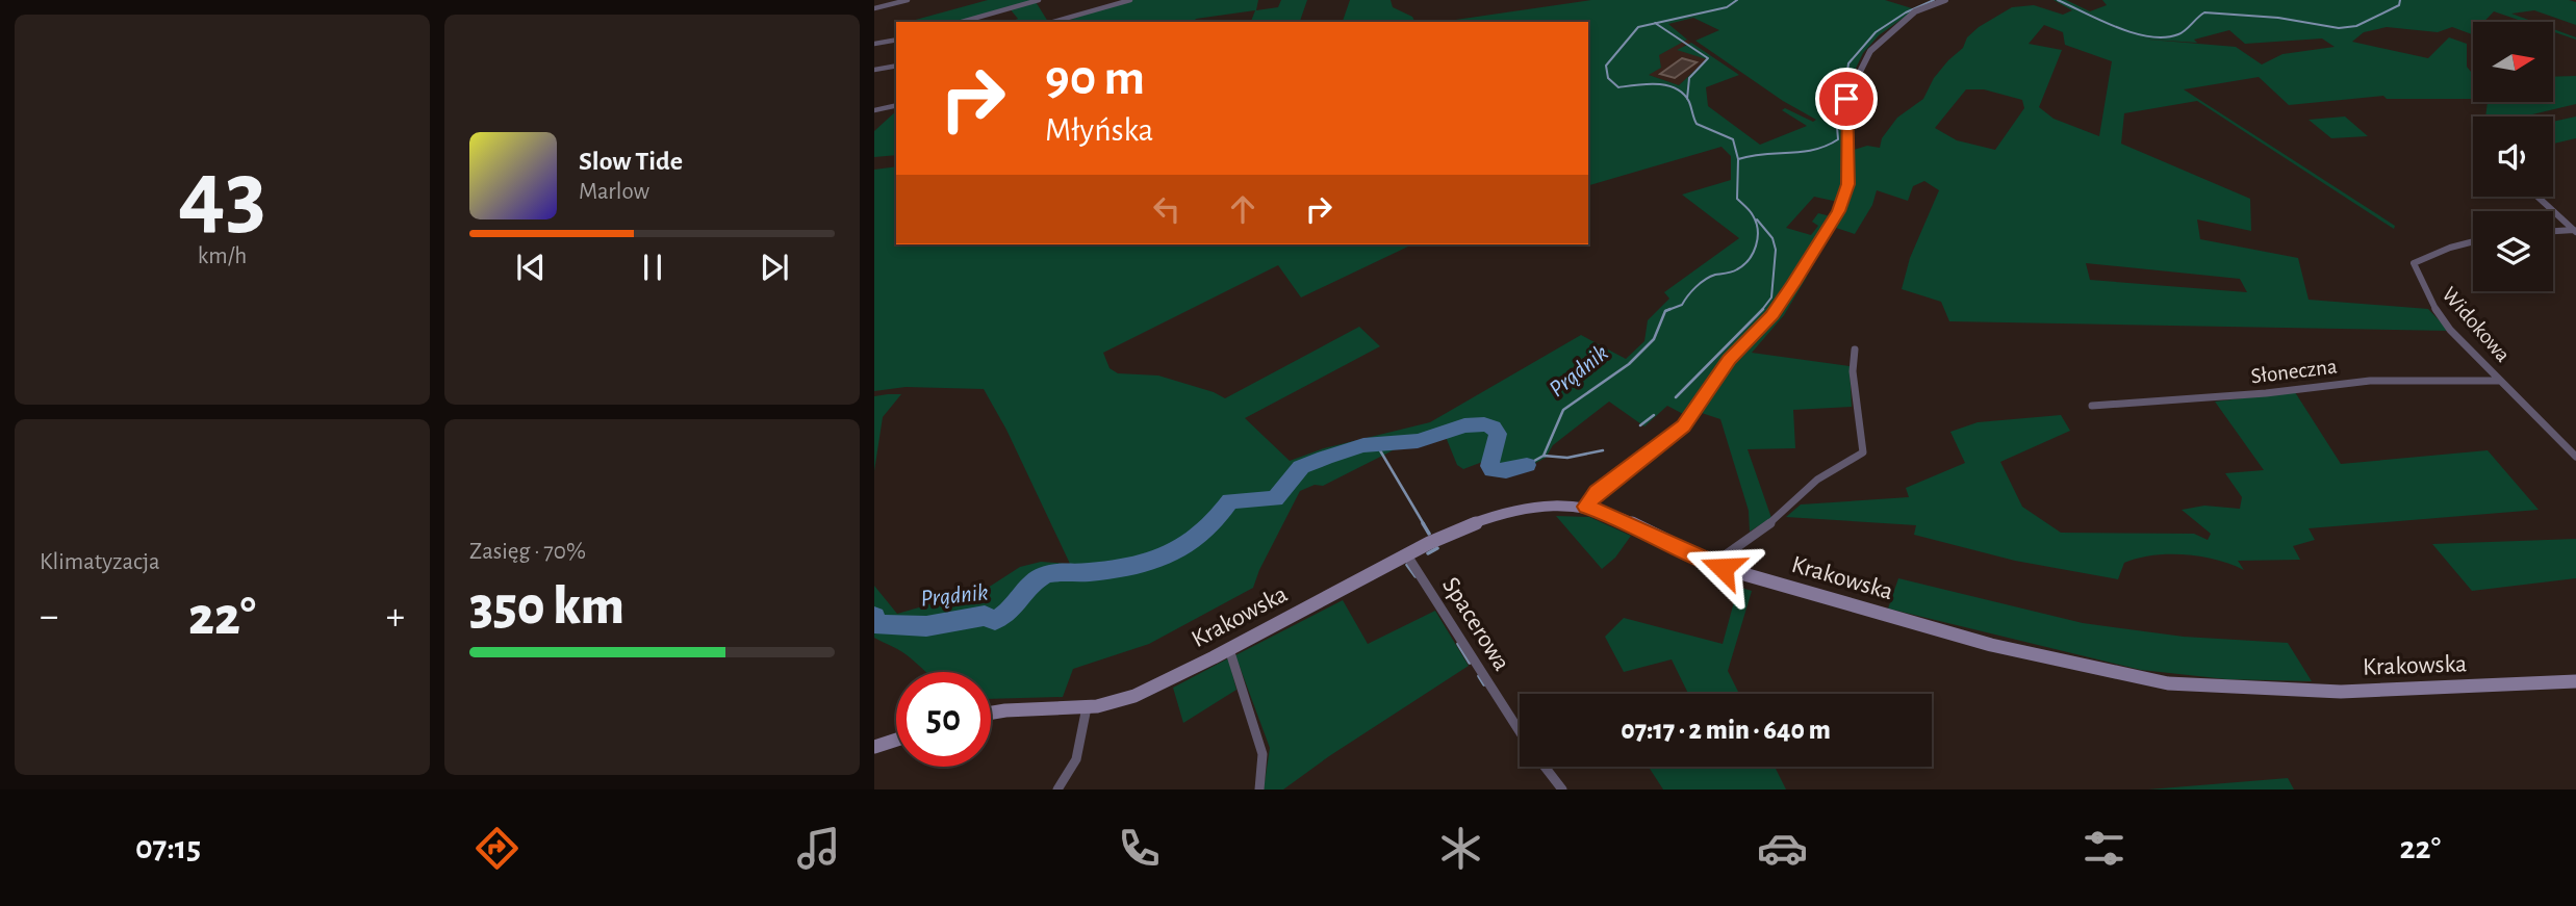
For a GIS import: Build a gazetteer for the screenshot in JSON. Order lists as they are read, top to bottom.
{
  "streets": {
    "main road": ["Krakowska"],
    "street": ["Widokowa", "Słoneczna", "Spacerowa"]
  },
  "crossings": [
    ["Widokowa", "Słoneczna"],
    ["Krakowska", "Spacerowa"]
  ],
  "water": ["Prądnik"],
  "north": "right",
  "page": {
    "tile": [
      ["43", "km/h"],
      "Klimatyzacja",
      ["Zasięg · 70%", "350 km"]
    ],
    "turn": ["90 m", "Młyńska"],
    "song": ["Slow Tide", "Marlow"],
    "heat": ["−", "22°", "+"],
    "limit": "50",
    "trip": "07:17 · 2 min · 640 m",
    "tabs": ["07:15", "22°"]
  }
}
